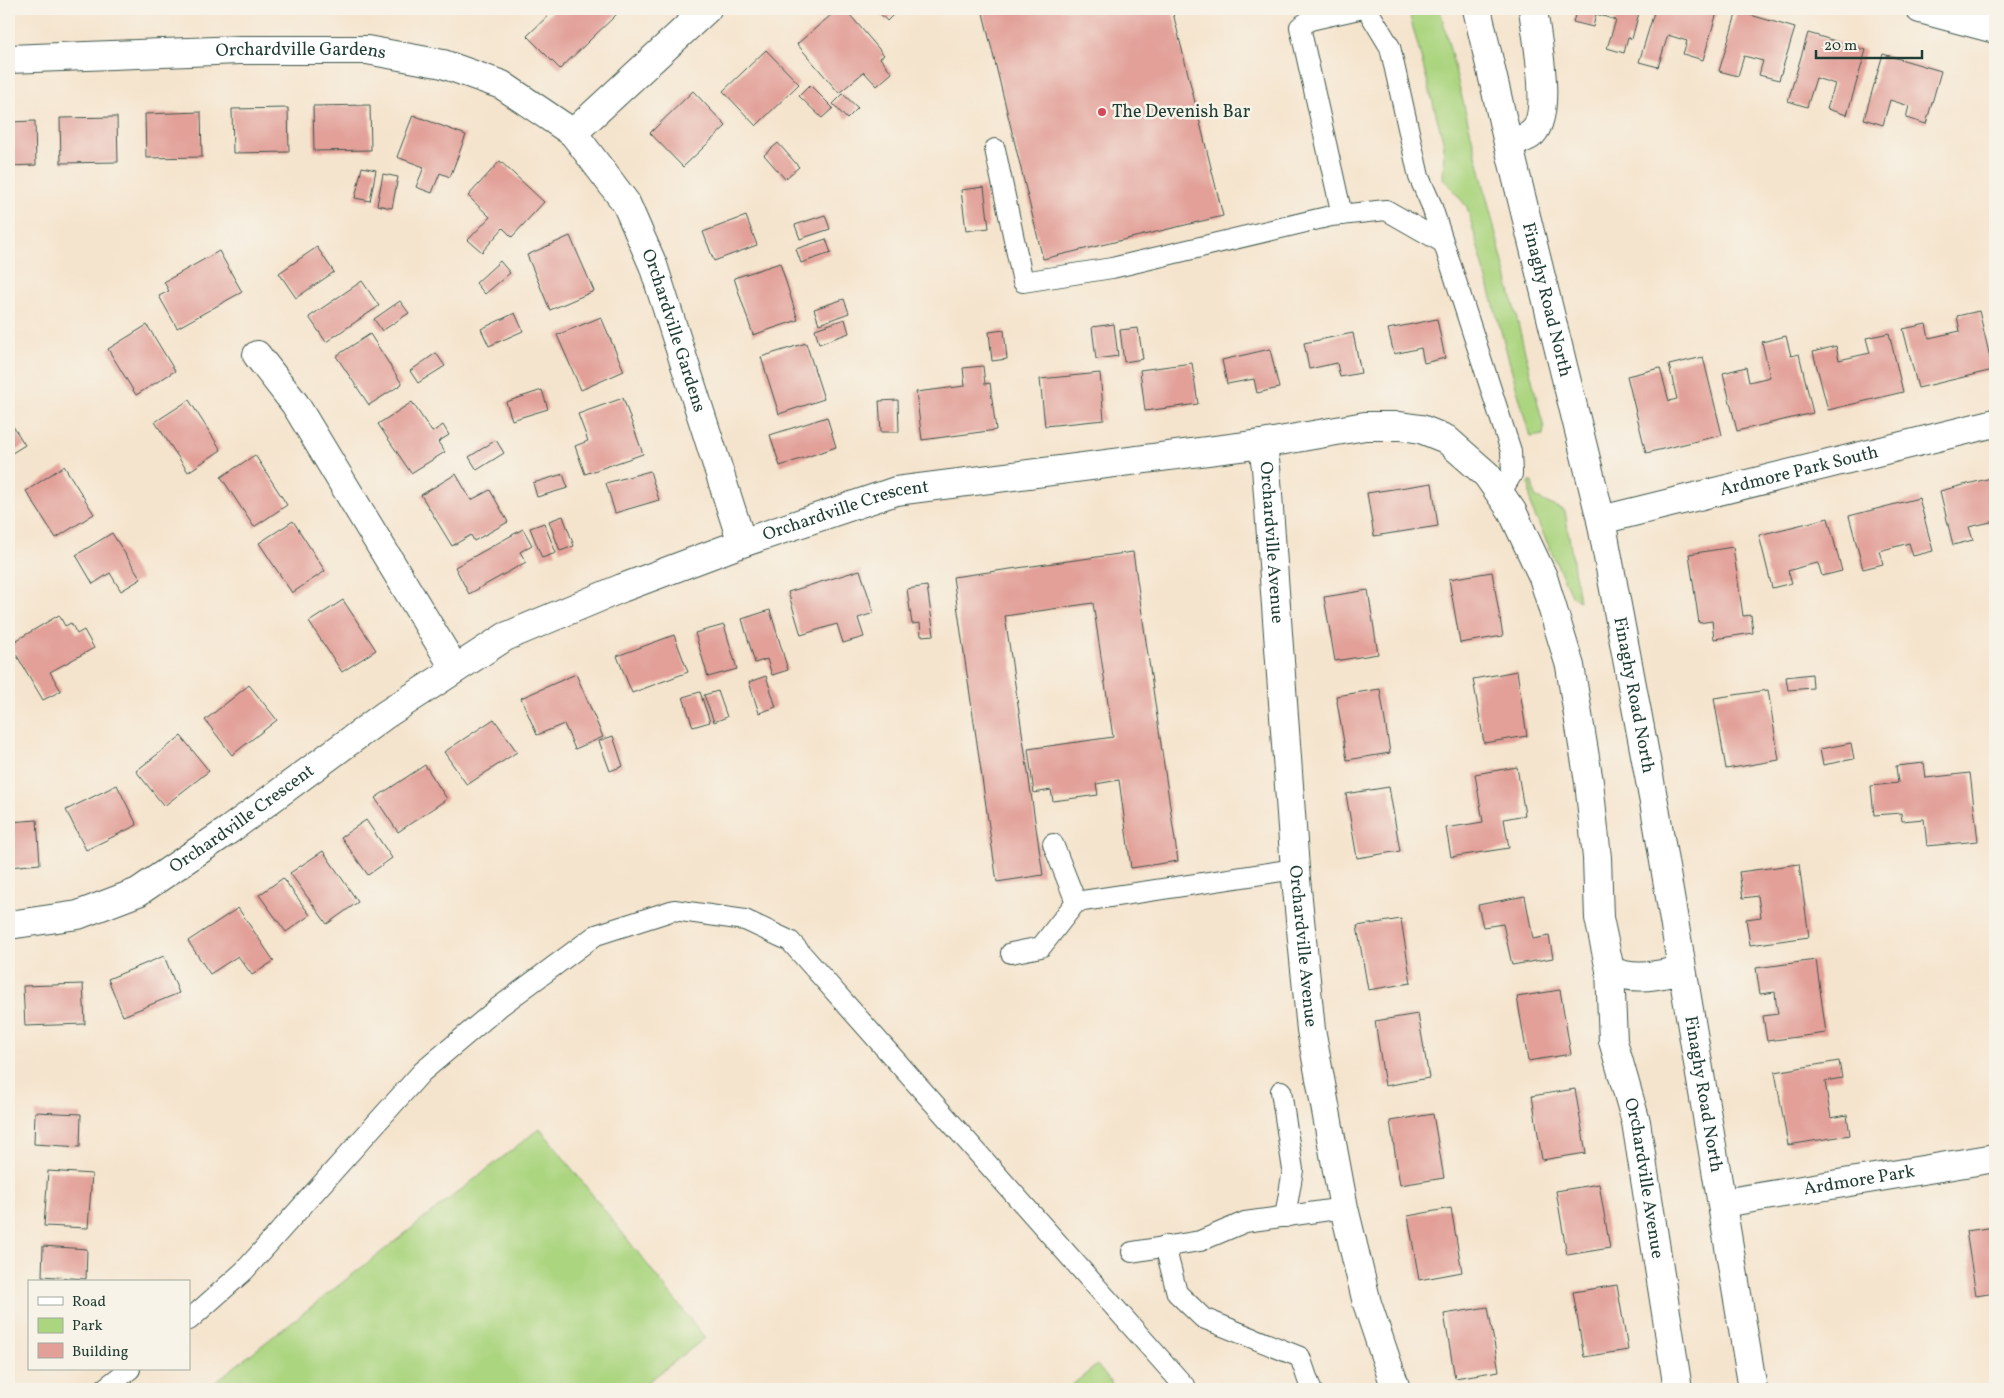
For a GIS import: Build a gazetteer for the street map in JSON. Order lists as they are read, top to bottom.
{
  "streets": {
    "street": [
      "Orchardville Gardens",
      "Finaghy Road North",
      "Ardmore Park South",
      "Orchardville Crescent",
      "Orchardville Avenue",
      "Ardmore Park"
    ]
  },
  "crossings": [
    ["Orchardville Gardens", "Orchardville Crescent"],
    ["Finaghy Road North", "Ardmore Park South"],
    ["Finaghy Road North", "Ardmore Park"],
    ["Orchardville Crescent", "Orchardville Avenue"]
  ],
  "places": ["The Devenish Bar"],
  "legend": ["Road", "Park", "Building"],
  "scale_bar": "20 m"
}
